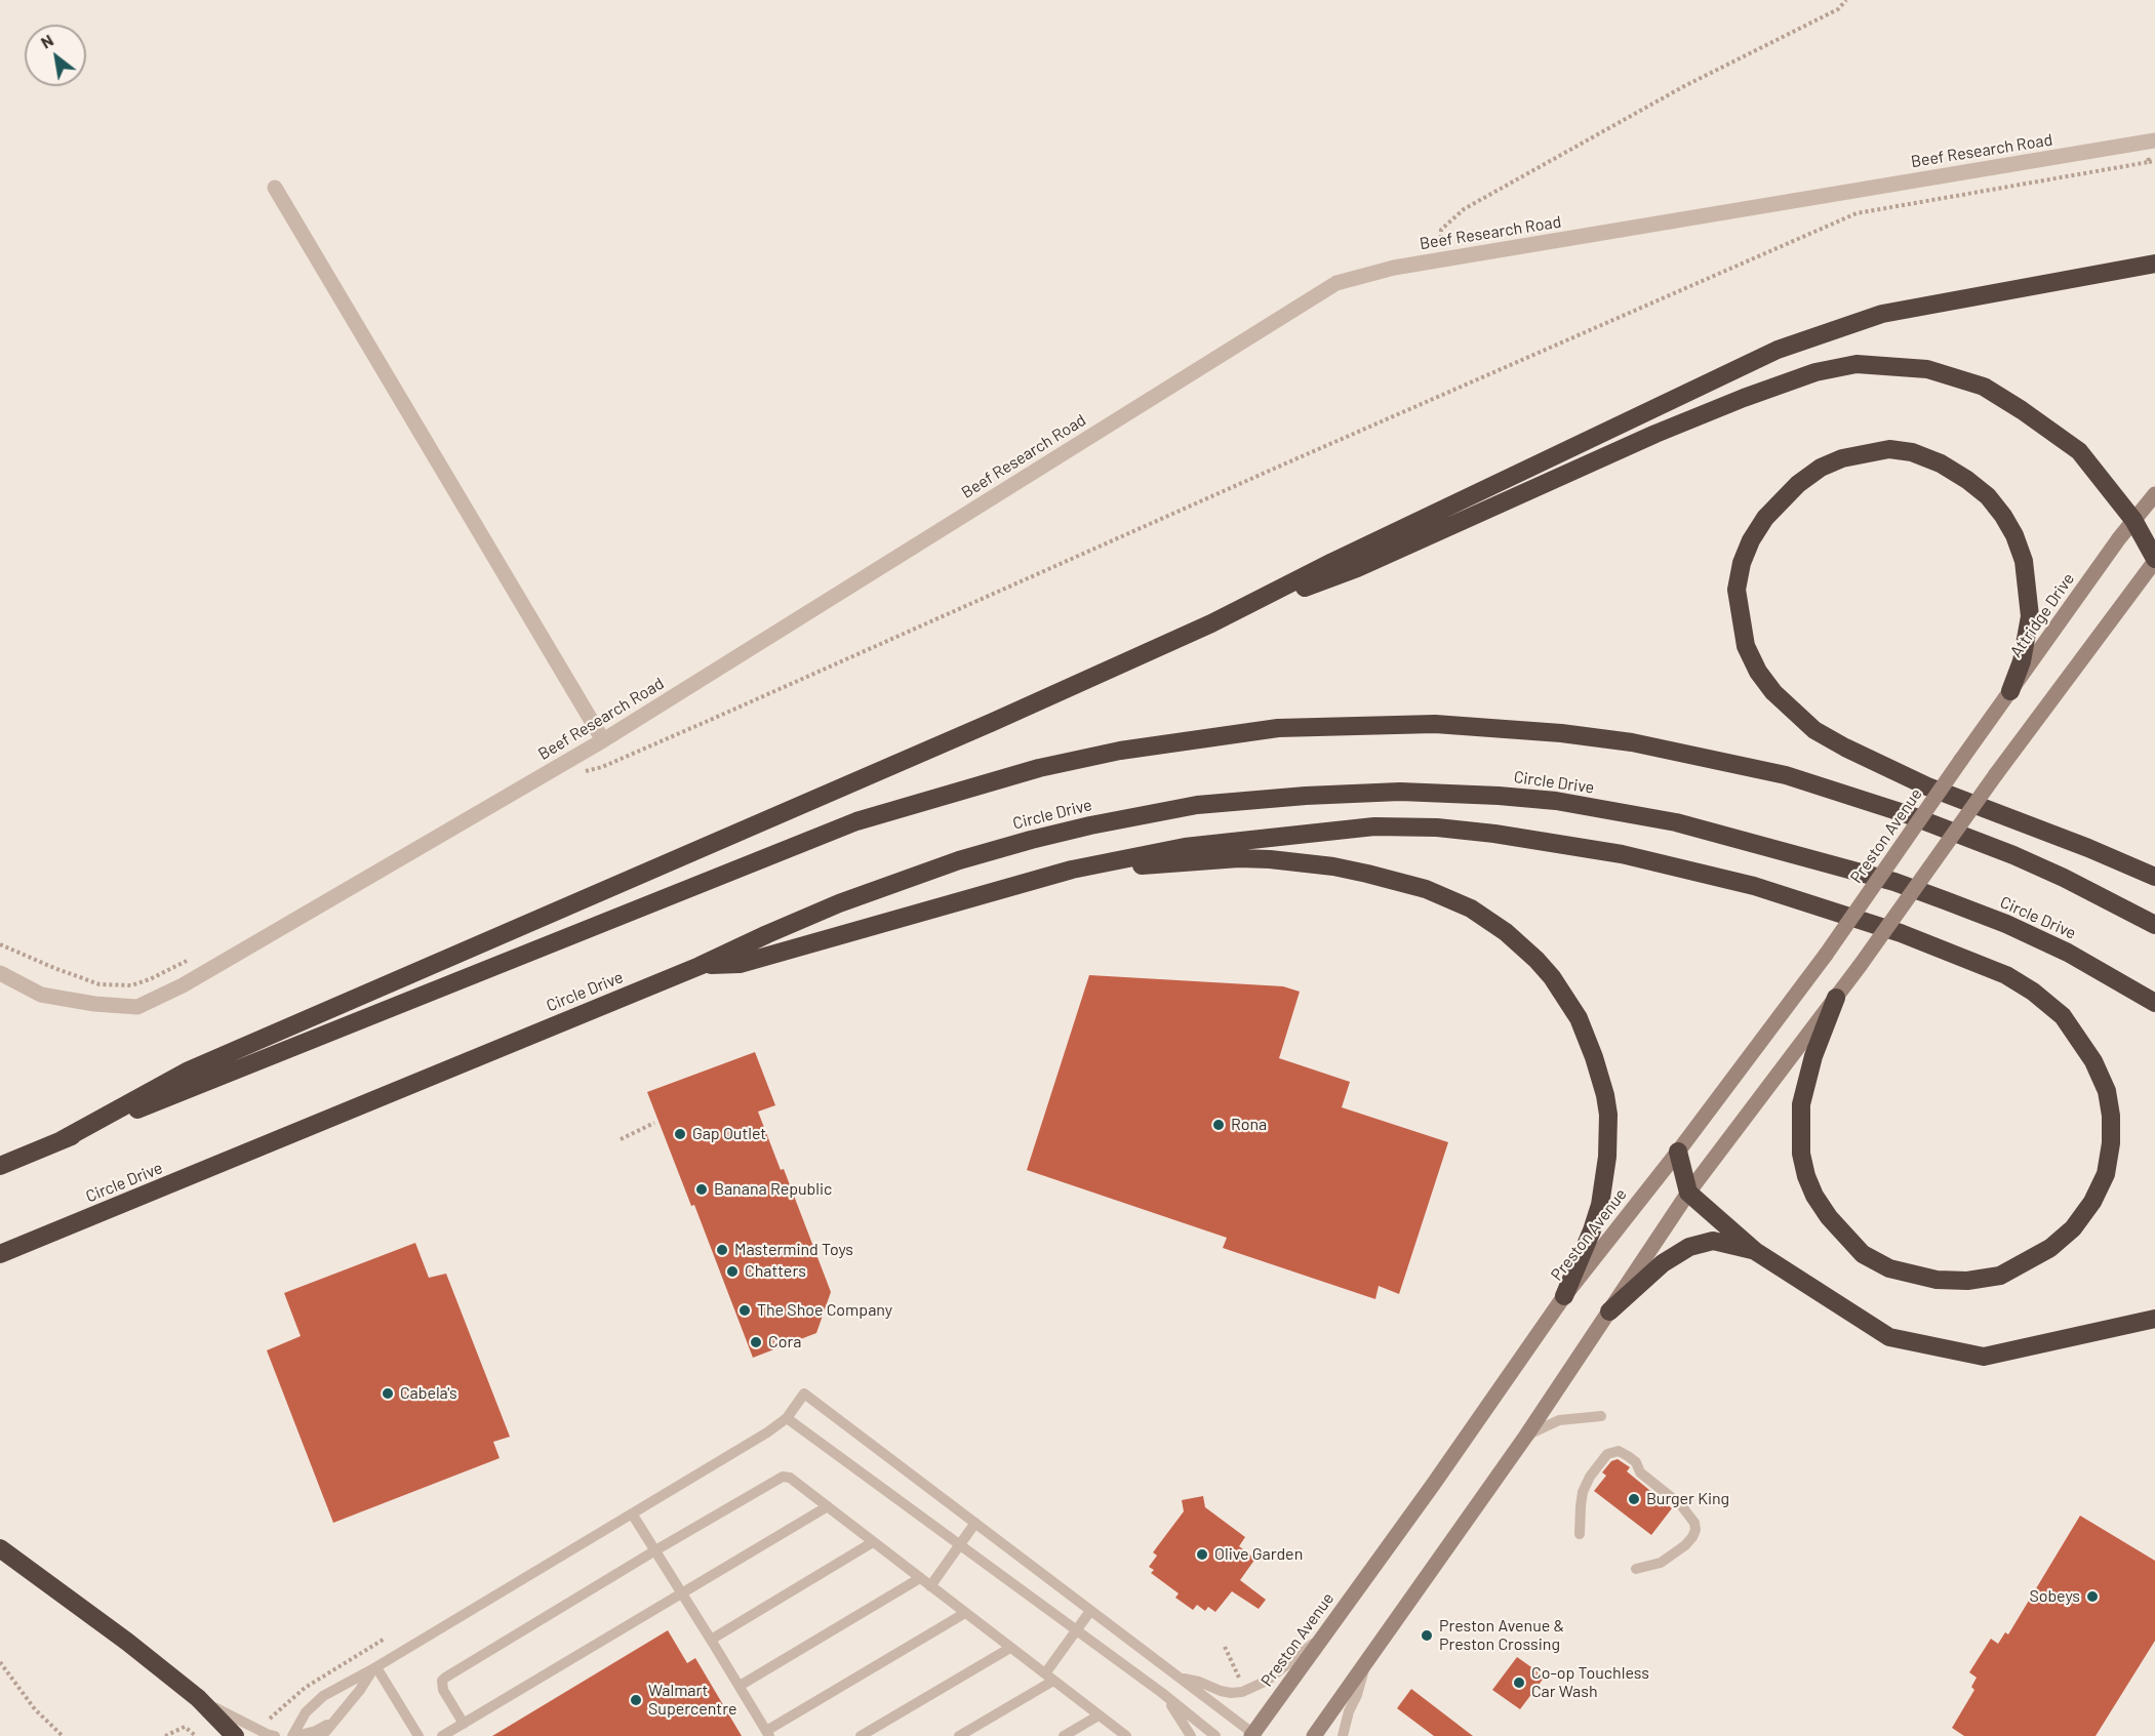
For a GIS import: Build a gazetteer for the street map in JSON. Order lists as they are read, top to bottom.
{
  "streets": {
    "highway": ["Circle Drive"],
    "main road": ["Attridge Drive", "Preston Avenue"],
    "street": ["Beef Research Road"]
  },
  "crossings": [
    ["Attridge Drive", "Preston Avenue"]
  ],
  "places": [
    "Rona",
    "Gap Outlet",
    "Banana Republic",
    "Mastermind Toys",
    "Chatters",
    "The Shoe Company",
    "Cora",
    "Cabela's",
    "Burger King",
    "Olive Garden",
    "Sobeys",
    "Preston Avenue & Preston Crossing",
    "Co-op Touchless Car Wash",
    "Walmart Supercentre"
  ],
  "north": "top left"
}
